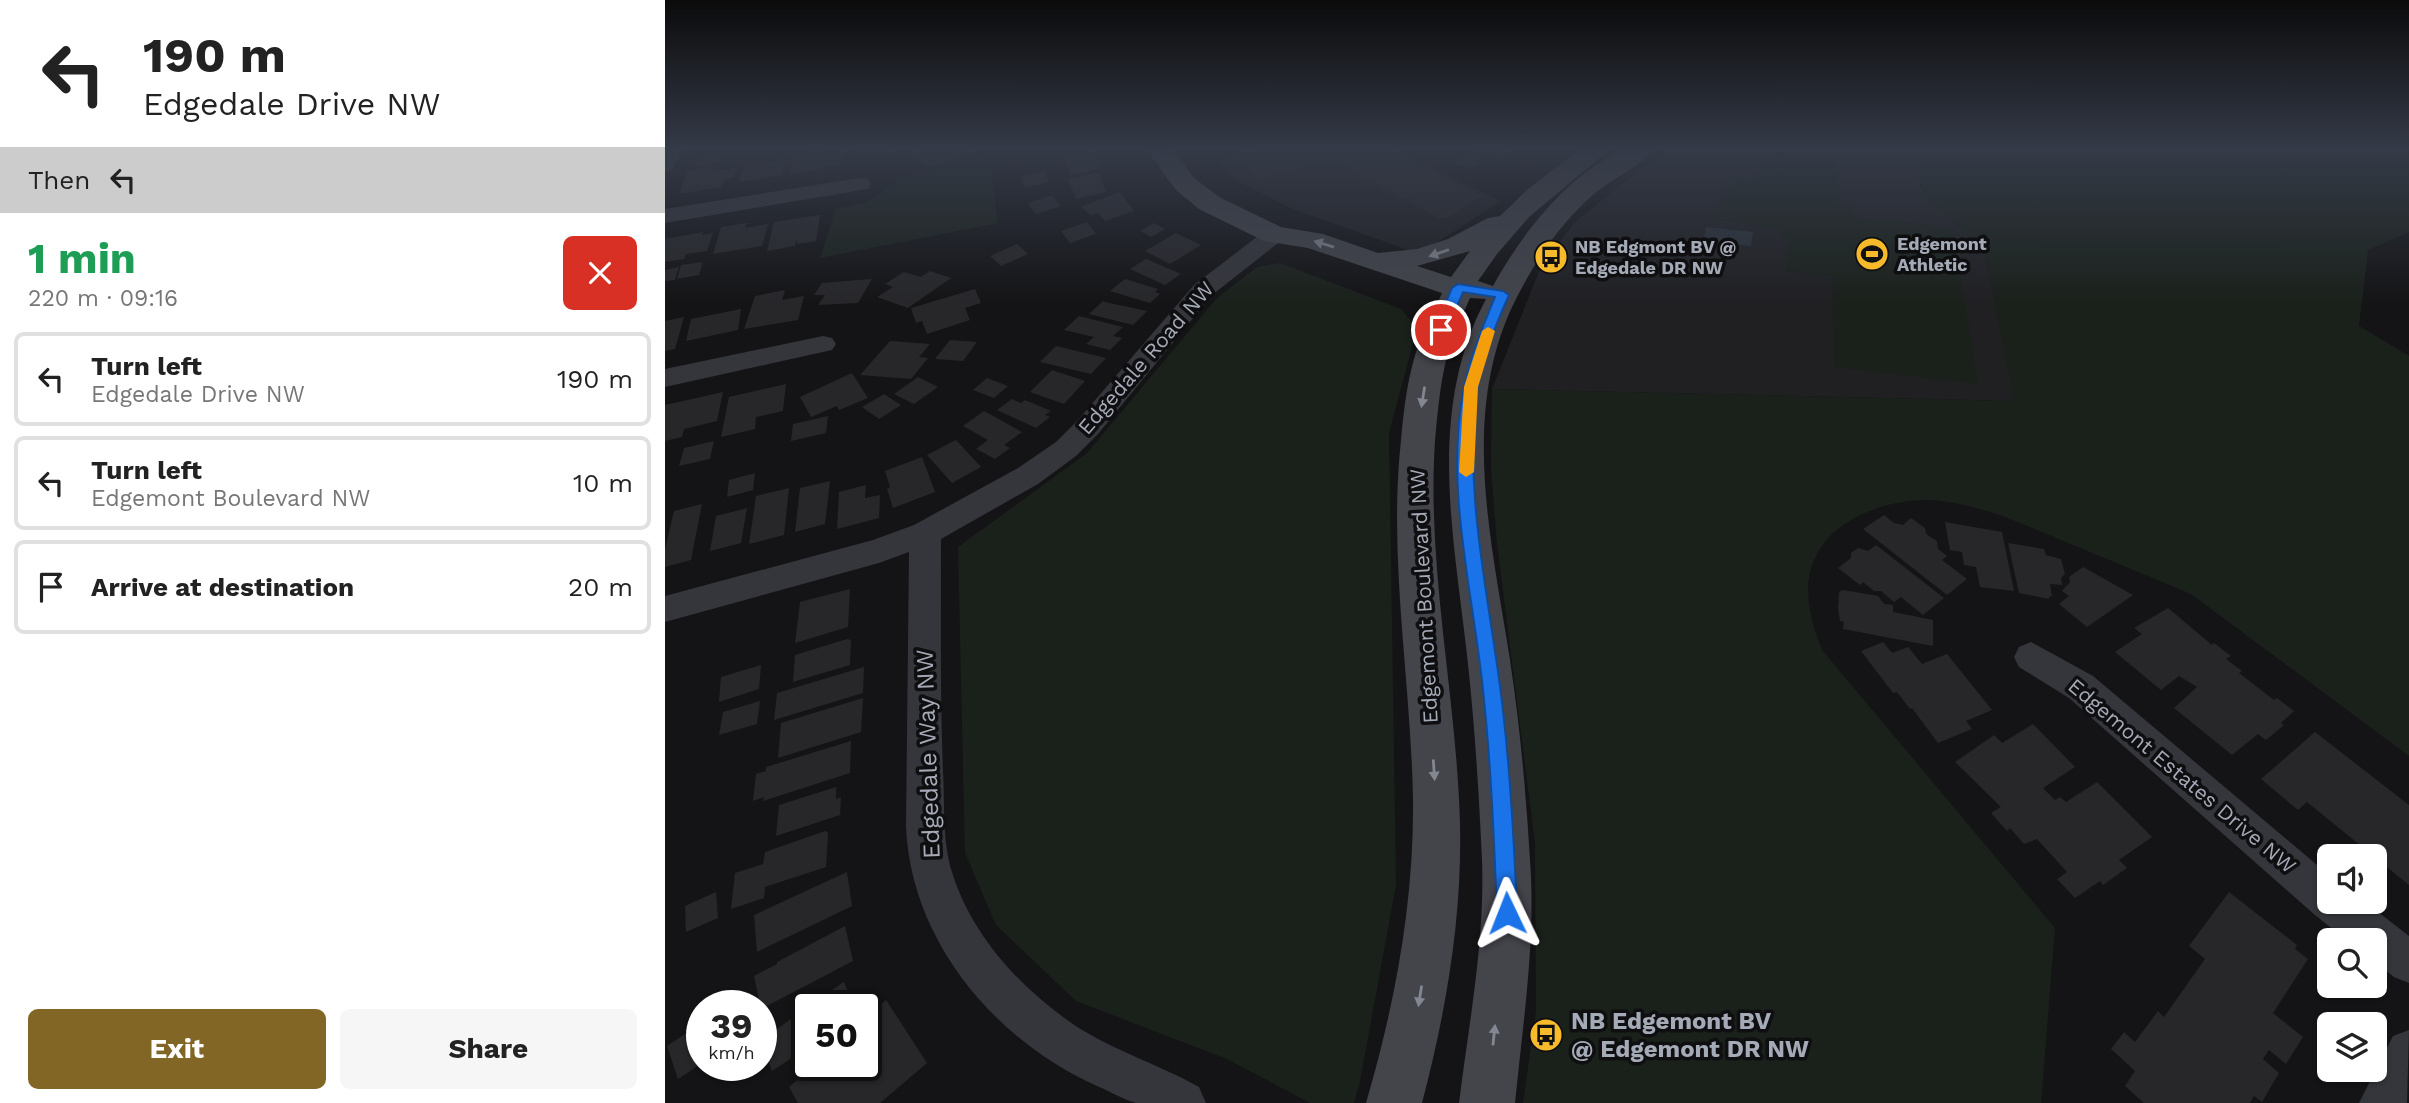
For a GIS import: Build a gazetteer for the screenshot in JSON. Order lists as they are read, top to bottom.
{
  "streets": {
    "main road": ["Edgemont Boulevard NW"],
    "street": ["Edgedale Road NW", "Edgedale Way NW", "Edgemont Estates Drive NW"]
  },
  "crossings": [
    ["Edgedale Road NW", "Edgedale Way NW"]
  ],
  "places": {
    "sports": ["Edgemont Athletic"],
    "bus stop": ["NB Edgmont BV @ Edgedale DR NW", "NB Edgemont BV @ Edgemont DR NW"]
  },
  "page": {
    "turn": ["190 m", "Edgedale Drive NW"],
    "then": "Then",
    "heading": ["1 min", "220 m · 09:16"],
    "list": [
      {
        "name": "Turn left",
        "note": "Edgedale Drive NW",
        "value": "190 m"
      },
      {
        "name": "Turn left",
        "note": "Edgemont Boulevard NW",
        "value": "10 m"
      },
      {
        "name": "Arrive at destination",
        "value": "20 m"
      }
    ],
    "speed": "39 km/h",
    "limit": "50",
    "buttons": ["Exit", "Share"]
  }
}
